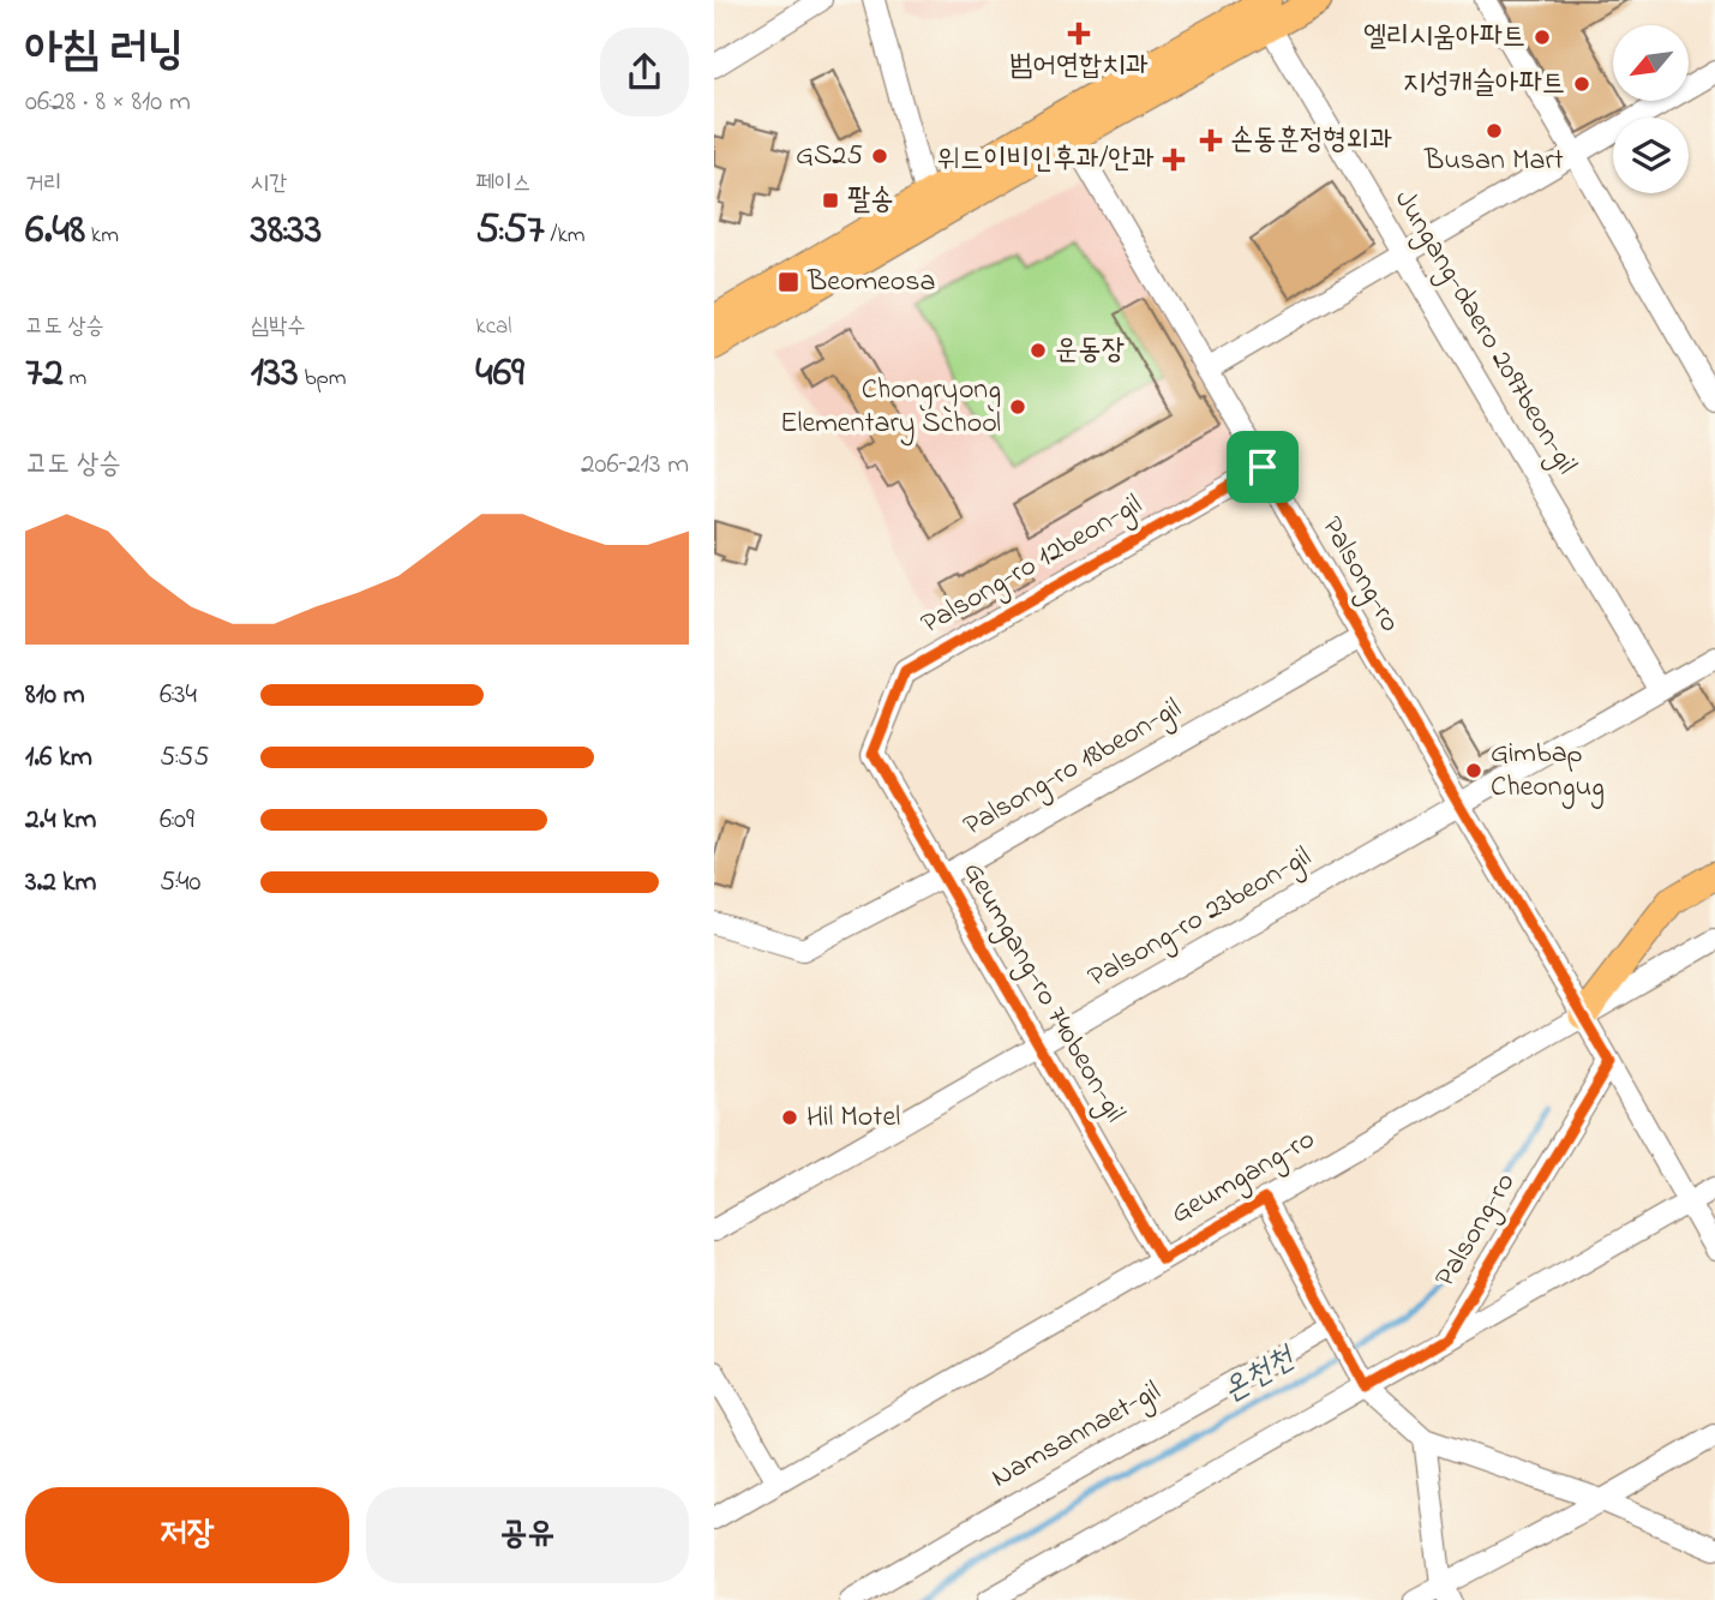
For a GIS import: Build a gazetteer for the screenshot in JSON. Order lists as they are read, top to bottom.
{
  "streets": {
    "street": [
      "Jungang-daero 2097beon-gil",
      "Palsong-ro 12beon-gil",
      "Palsong-ro",
      "Palsong-ro 18beon-gil",
      "Palsong-ro 23beon-gil",
      "Geumgang-ro 740beon-gil",
      "Geumgang-ro",
      "Namsannaet-gil"
    ]
  },
  "crossings": [
    ["Jungang-daero 2097beon-gil", "Palsong-ro 23beon-gil"],
    ["Palsong-ro 12beon-gil", "Palsong-ro"],
    ["Palsong-ro 12beon-gil", "Geumgang-ro 740beon-gil"],
    ["Palsong-ro", "Palsong-ro 18beon-gil"],
    ["Palsong-ro", "Palsong-ro 23beon-gil"],
    ["Palsong-ro", "Geumgang-ro"],
    ["Palsong-ro 18beon-gil", "Geumgang-ro 740beon-gil"],
    ["Palsong-ro 23beon-gil", "Geumgang-ro 740beon-gil"],
    ["Geumgang-ro 740beon-gil", "Geumgang-ro"]
  ],
  "water": ["온천천"],
  "places": {
    "health": ["범어연합치과", "손동훈정형외과", "위드이비인후과/안과"],
    "other": [
      "엘리시움아파트",
      "지성캐슬아파트",
      "Busan Mart",
      "GS25",
      "운동장",
      "Chongryong Elementary School",
      "Gimbap Cheongug",
      "Hil Motel"
    ],
    "transit": ["팔송", "Beomeosa"]
  },
  "north": "bottom left",
  "page": {
    "heading": ["아침 러닝", "06:28 · 8 × 810 m"],
    "stats": [
      ["거리", "6.48 km"],
      ["시간", "38:33"],
      ["페이스", "5:57 /km"],
      ["고도 상승", "72 m"],
      ["심박수", "133 bpm"],
      ["kcal", "469"]
    ],
    "chart": ["고도 상승", "206–213 m"],
    "list": [
      {
        "name": "810 m",
        "note": "6:34"
      },
      {
        "name": "1.6 km",
        "note": "5:55"
      },
      {
        "name": "2.4 km",
        "note": "6:09"
      },
      {
        "name": "3.2 km",
        "note": "5:40"
      }
    ],
    "buttons": ["저장", "공유"]
  }
}
